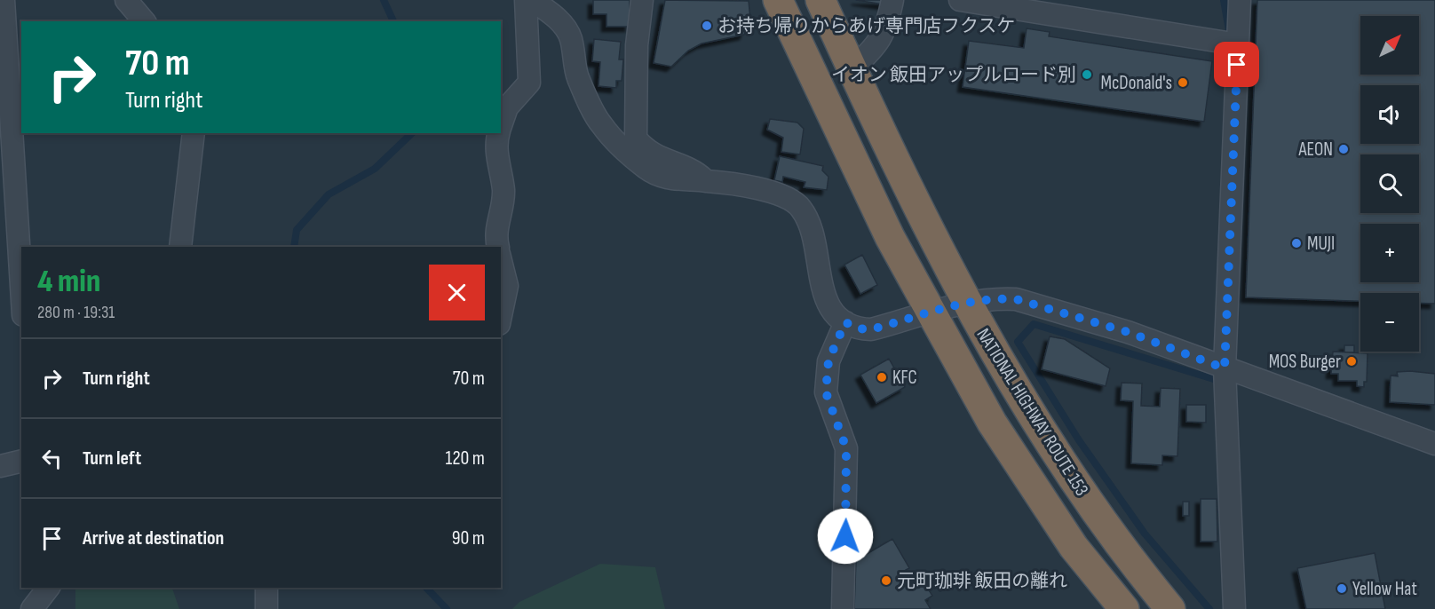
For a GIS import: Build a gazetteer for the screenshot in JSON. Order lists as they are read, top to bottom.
{
  "streets": {
    "highway": ["NATIONAL HIGHWAY ROUTE 153"]
  },
  "places": [
    "お持ち帰りからあげ専門店フクスケ",
    "イオン 飯田アップルロード別",
    "McDonald's",
    "AEON",
    "MUJI",
    "MOS Burger",
    "KFC",
    "元町珈琲 飯田の離れ",
    "Yellow Hat"
  ],
  "north": "top right",
  "page": {
    "map_buttons": ["+", "−"],
    "turn": ["70 m", "Turn right"],
    "heading": ["4 min", "280 m · 19:31"],
    "list": [
      {
        "name": "Turn right",
        "value": "70 m"
      },
      {
        "name": "Turn left",
        "value": "120 m"
      },
      {
        "name": "Arrive at destination",
        "value": "90 m"
      }
    ]
  }
}
